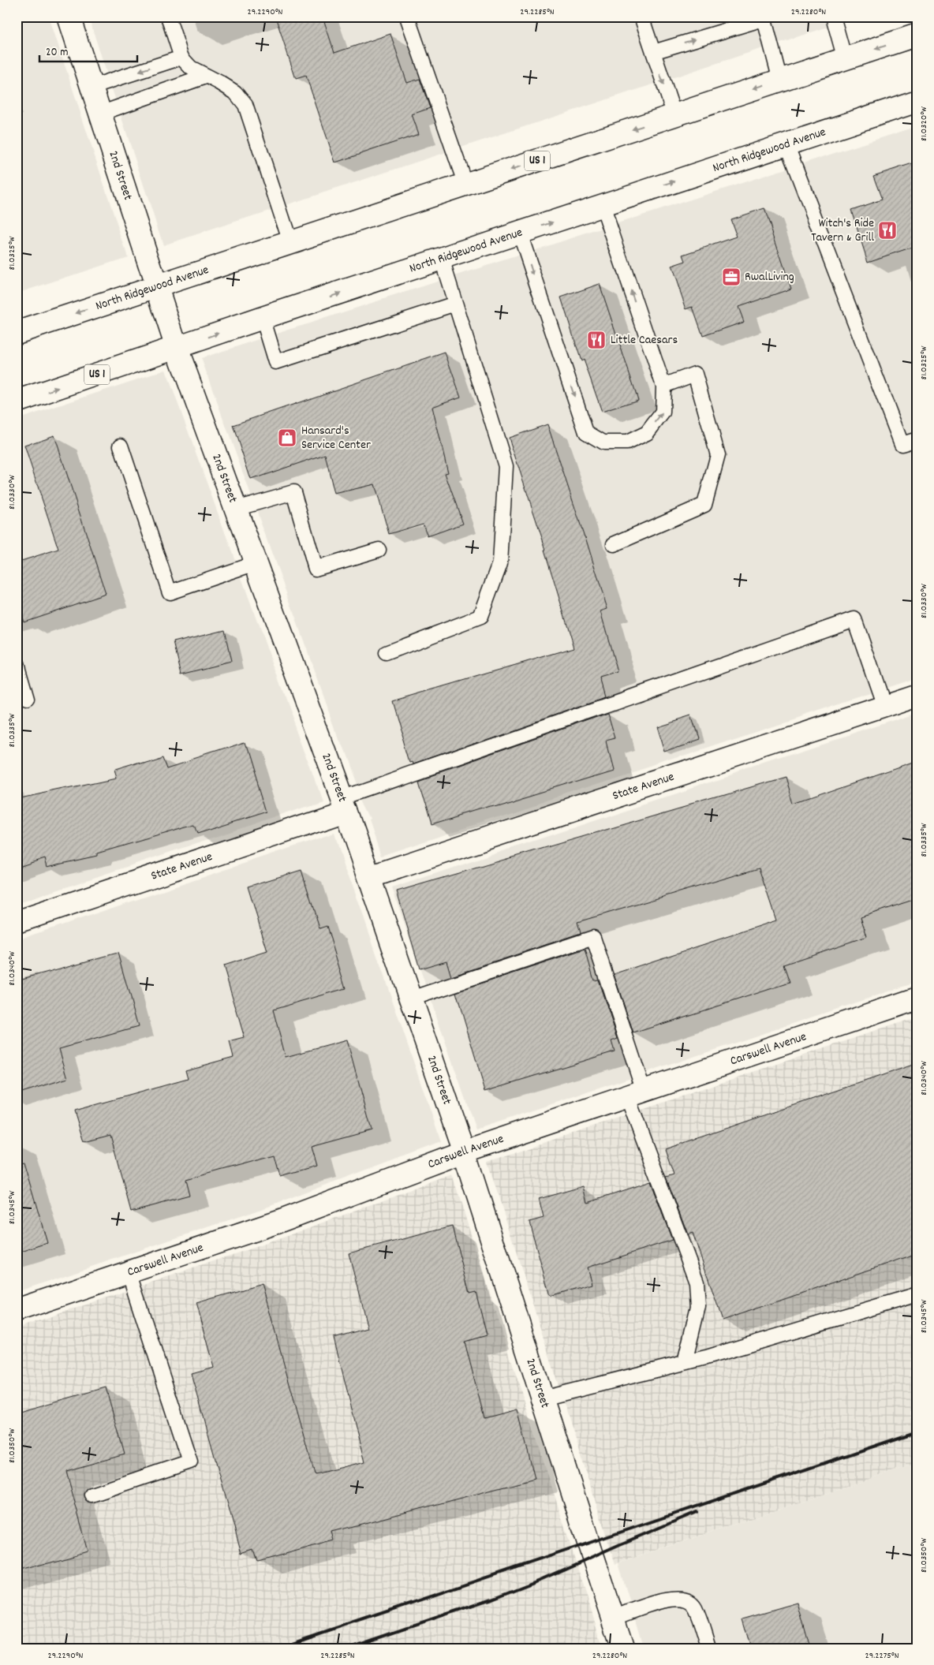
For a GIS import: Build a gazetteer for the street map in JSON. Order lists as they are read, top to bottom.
{
  "streets": {
    "street": [
      "North Ridgewood Avenue",
      "US 1",
      "2nd Street",
      "State Avenue",
      "Carswell Avenue"
    ]
  },
  "crossings": [
    ["North Ridgewood Avenue", "2nd Street"],
    ["2nd Street", "State Avenue"],
    ["2nd Street", "Carswell Avenue"]
  ],
  "places": {
    "restaurant": ["Witch's Ride Tavern & Grill", "Little Caesars"],
    "office": ["RwalLiving"],
    "shop": ["Hansard's Service Center"]
  },
  "scale_bar": "20 m",
  "coordinates": [
    "29.2290°N",
    "29.2285°N",
    "29.2280°N",
    "81.0320°W",
    "81.0325°W",
    "81.0330°W",
    "81.0335°W",
    "81.0340°W",
    "81.0345°W",
    "81.0350°W",
    "29.2275°N"
  ]
}
